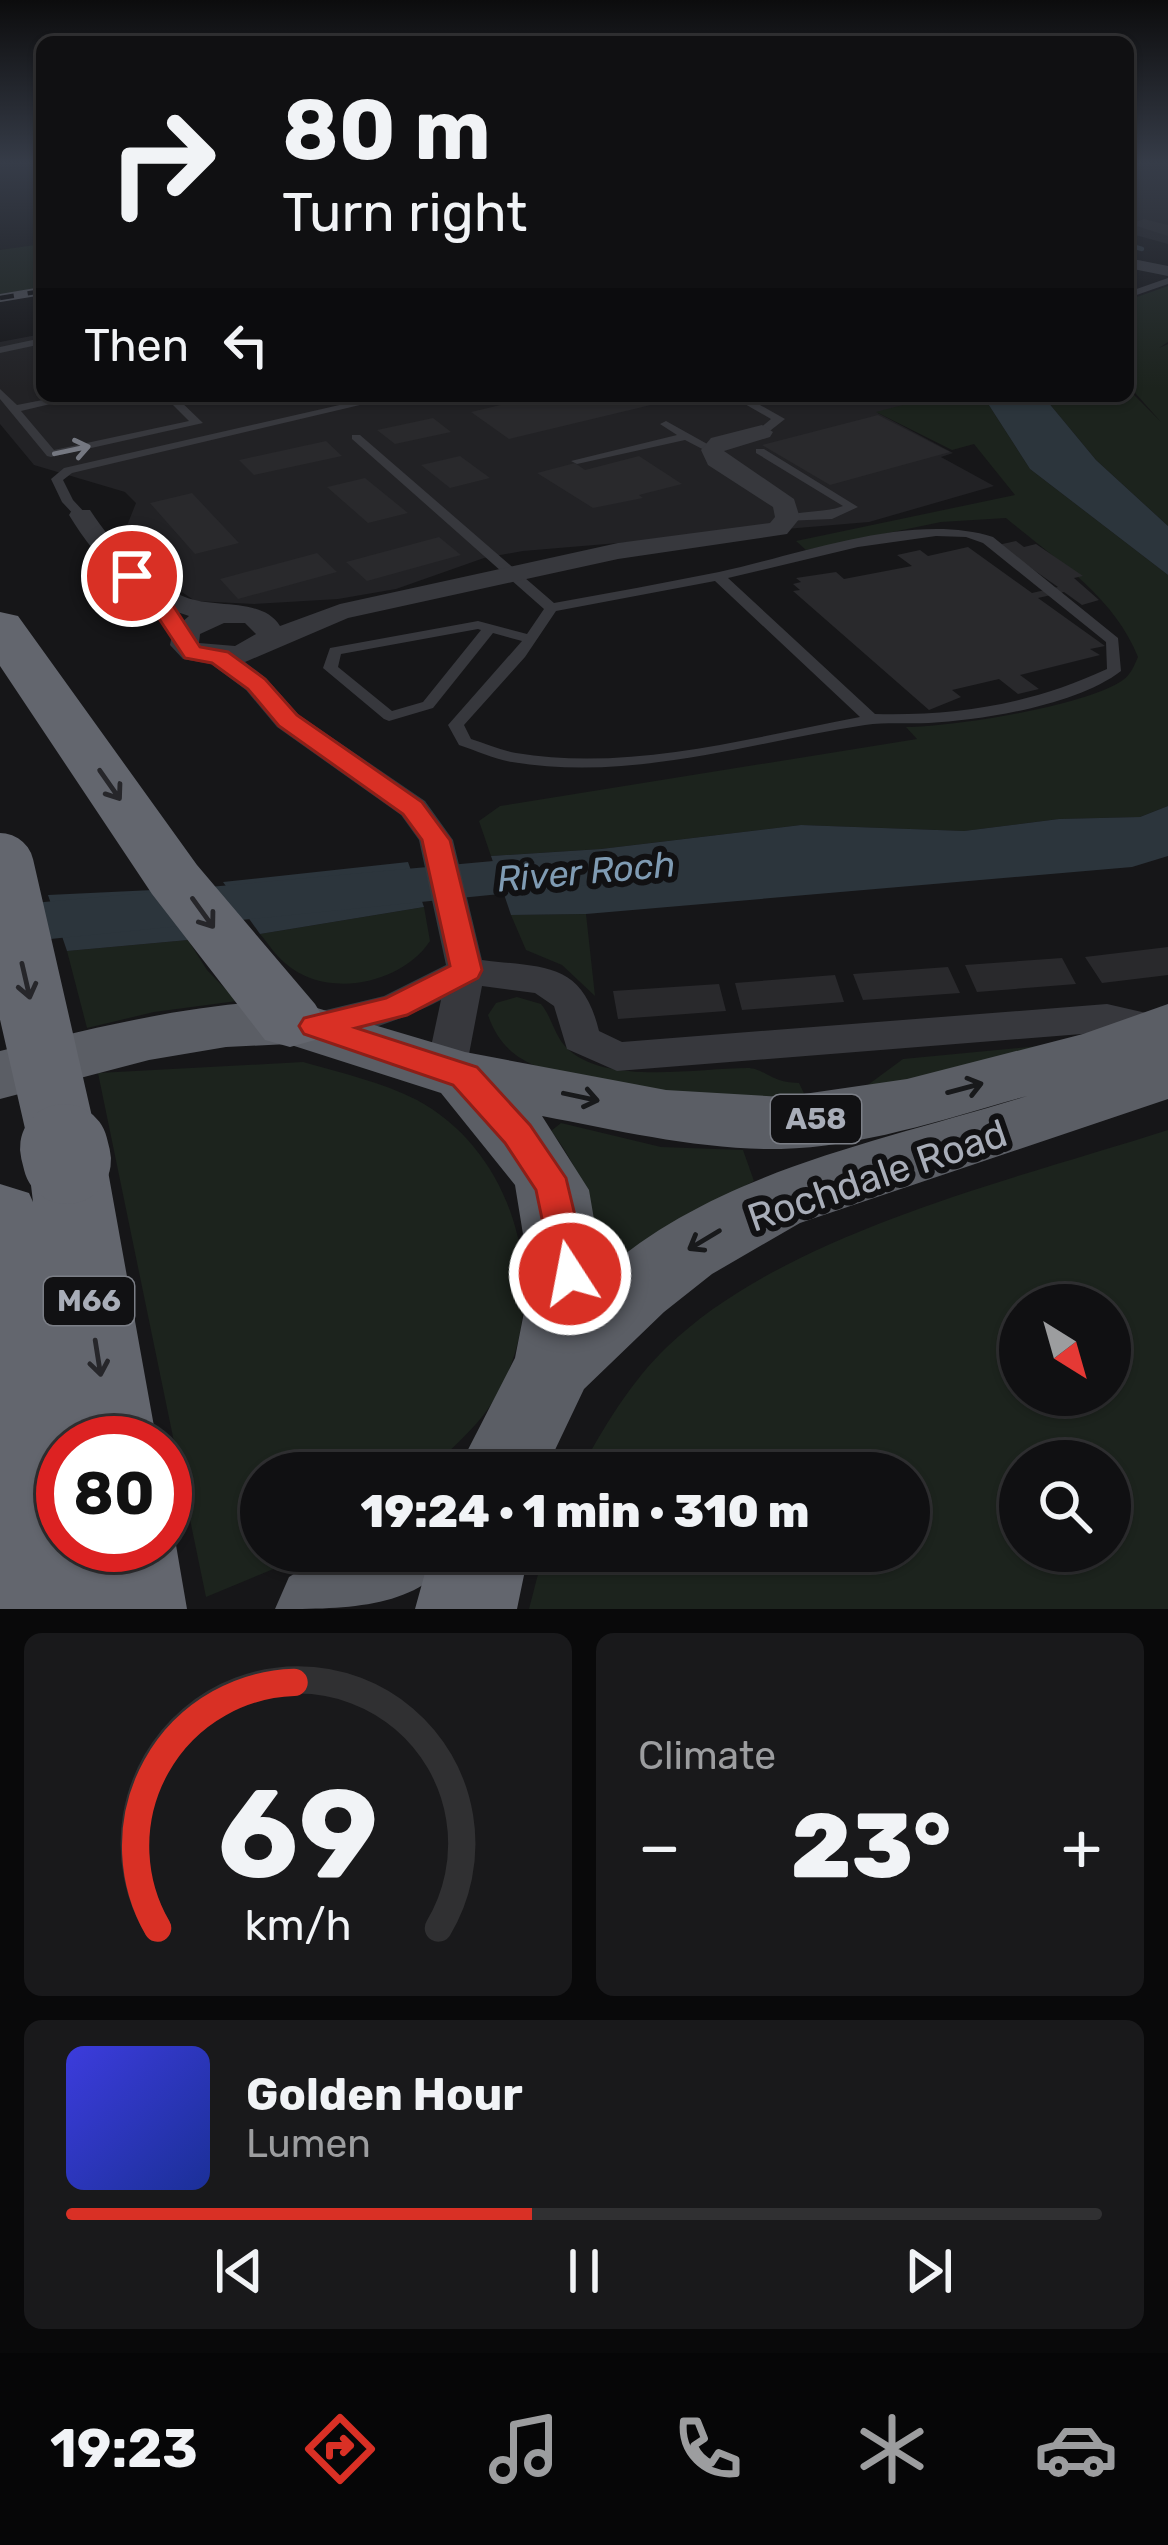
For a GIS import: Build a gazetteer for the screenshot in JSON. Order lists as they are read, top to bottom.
{
  "streets": {
    "highway": ["A58", "Rochdale Road", "M66"]
  },
  "crossings": [
    ["A58", "Rochdale Road"]
  ],
  "water": ["River Roch"],
  "north": "bottom right",
  "page": {
    "turn": ["80 m", "Turn right"],
    "then": "Then",
    "limit": "80",
    "trip": "19:24 · 1 min · 310 m",
    "tile": "Climate",
    "heat": ["−", "23°", "+"],
    "song": ["Golden Hour", "Lumen"],
    "tabs": "19:23",
    "gauge": ["69", "km/h"]
  }
}
